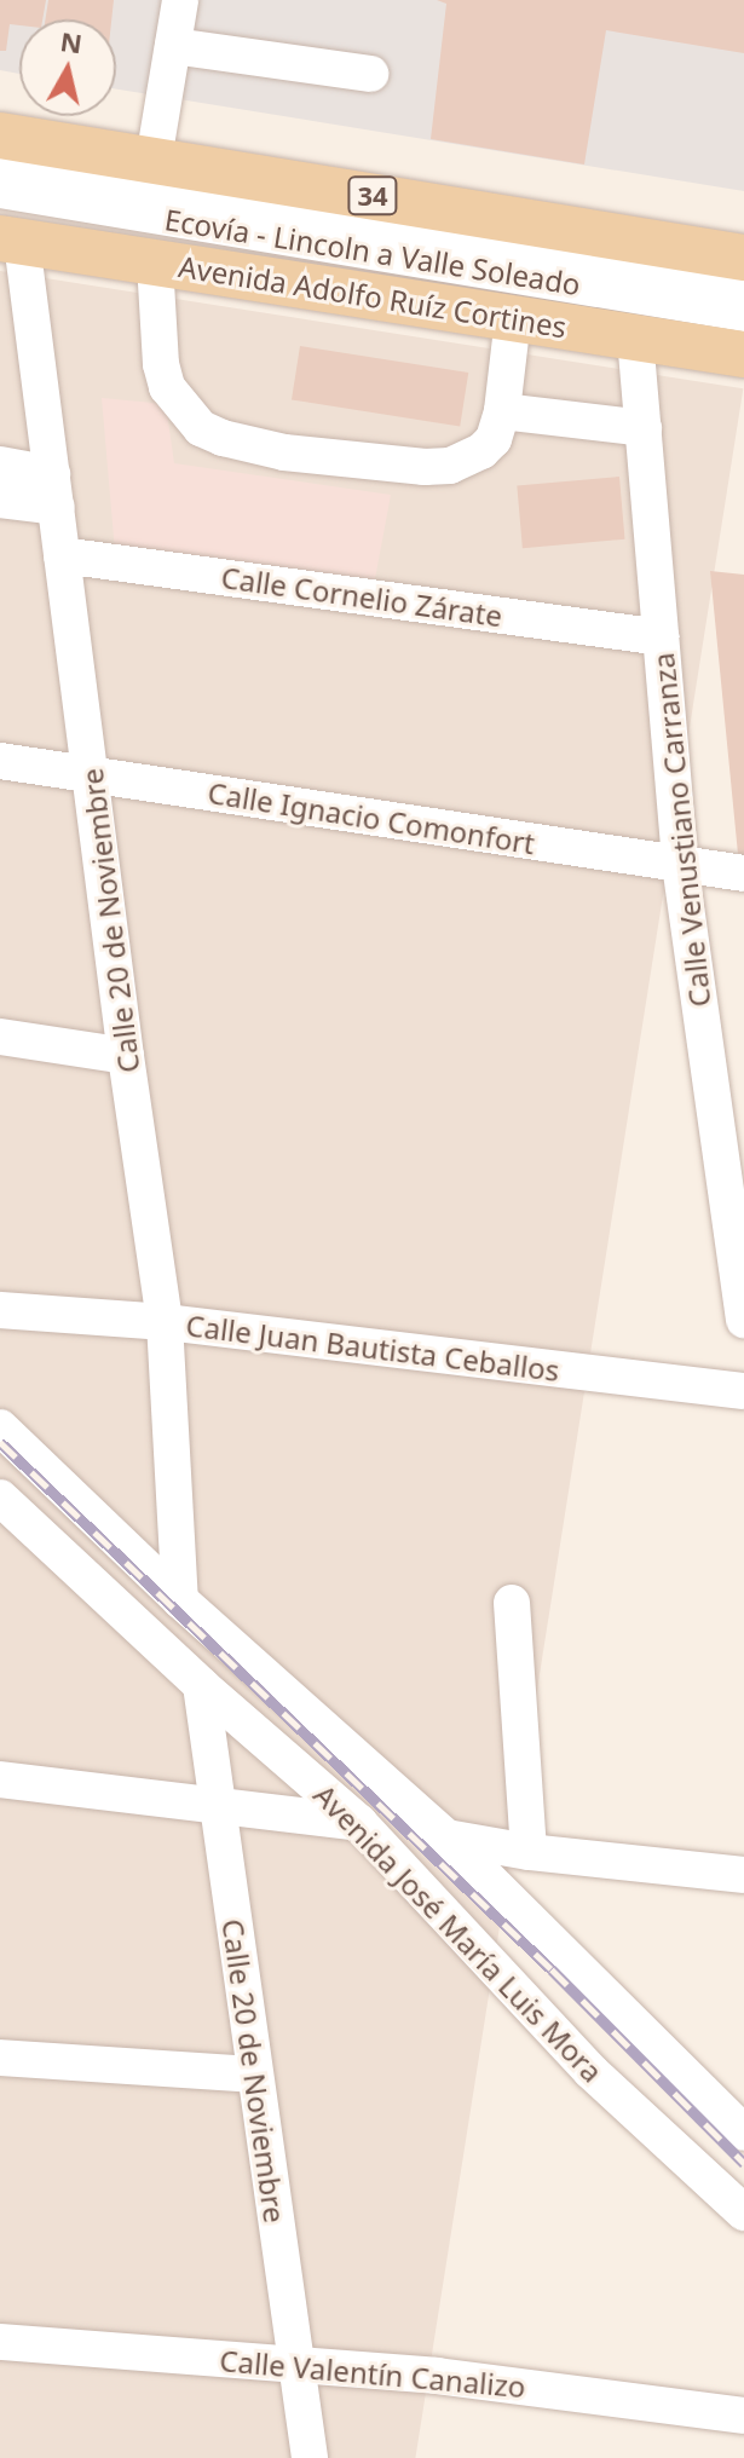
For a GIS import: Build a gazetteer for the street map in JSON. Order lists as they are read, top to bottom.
{
  "streets": {
    "main road": ["34", "Avenida Adolfo Ruíz Cortines"],
    "street": [
      "Ecovía - Lincoln a Valle Soleado",
      "Calle Cornelio Zárate",
      "Calle Ignacio Comonfort",
      "Calle Venustiano Carranza",
      "Calle 20 de Noviembre",
      "Calle Juan Bautista Ceballos",
      "Avenida José María Luis Mora",
      "Calle Valentín Canalizo"
    ]
  },
  "crossings": [
    ["Avenida Adolfo Ruíz Cortines", "Calle Venustiano Carranza"],
    ["Avenida Adolfo Ruíz Cortines", "Calle 20 de Noviembre"],
    ["Calle Cornelio Zárate", "Calle Venustiano Carranza"],
    ["Calle Cornelio Zárate", "Calle 20 de Noviembre"],
    ["Calle Ignacio Comonfort", "Calle Venustiano Carranza"],
    ["Calle Ignacio Comonfort", "Calle 20 de Noviembre"],
    ["Calle 20 de Noviembre", "Calle Juan Bautista Ceballos"],
    ["Calle 20 de Noviembre", "Avenida José María Luis Mora"],
    ["Calle 20 de Noviembre", "Calle Valentín Canalizo"]
  ],
  "north": "top"
}
